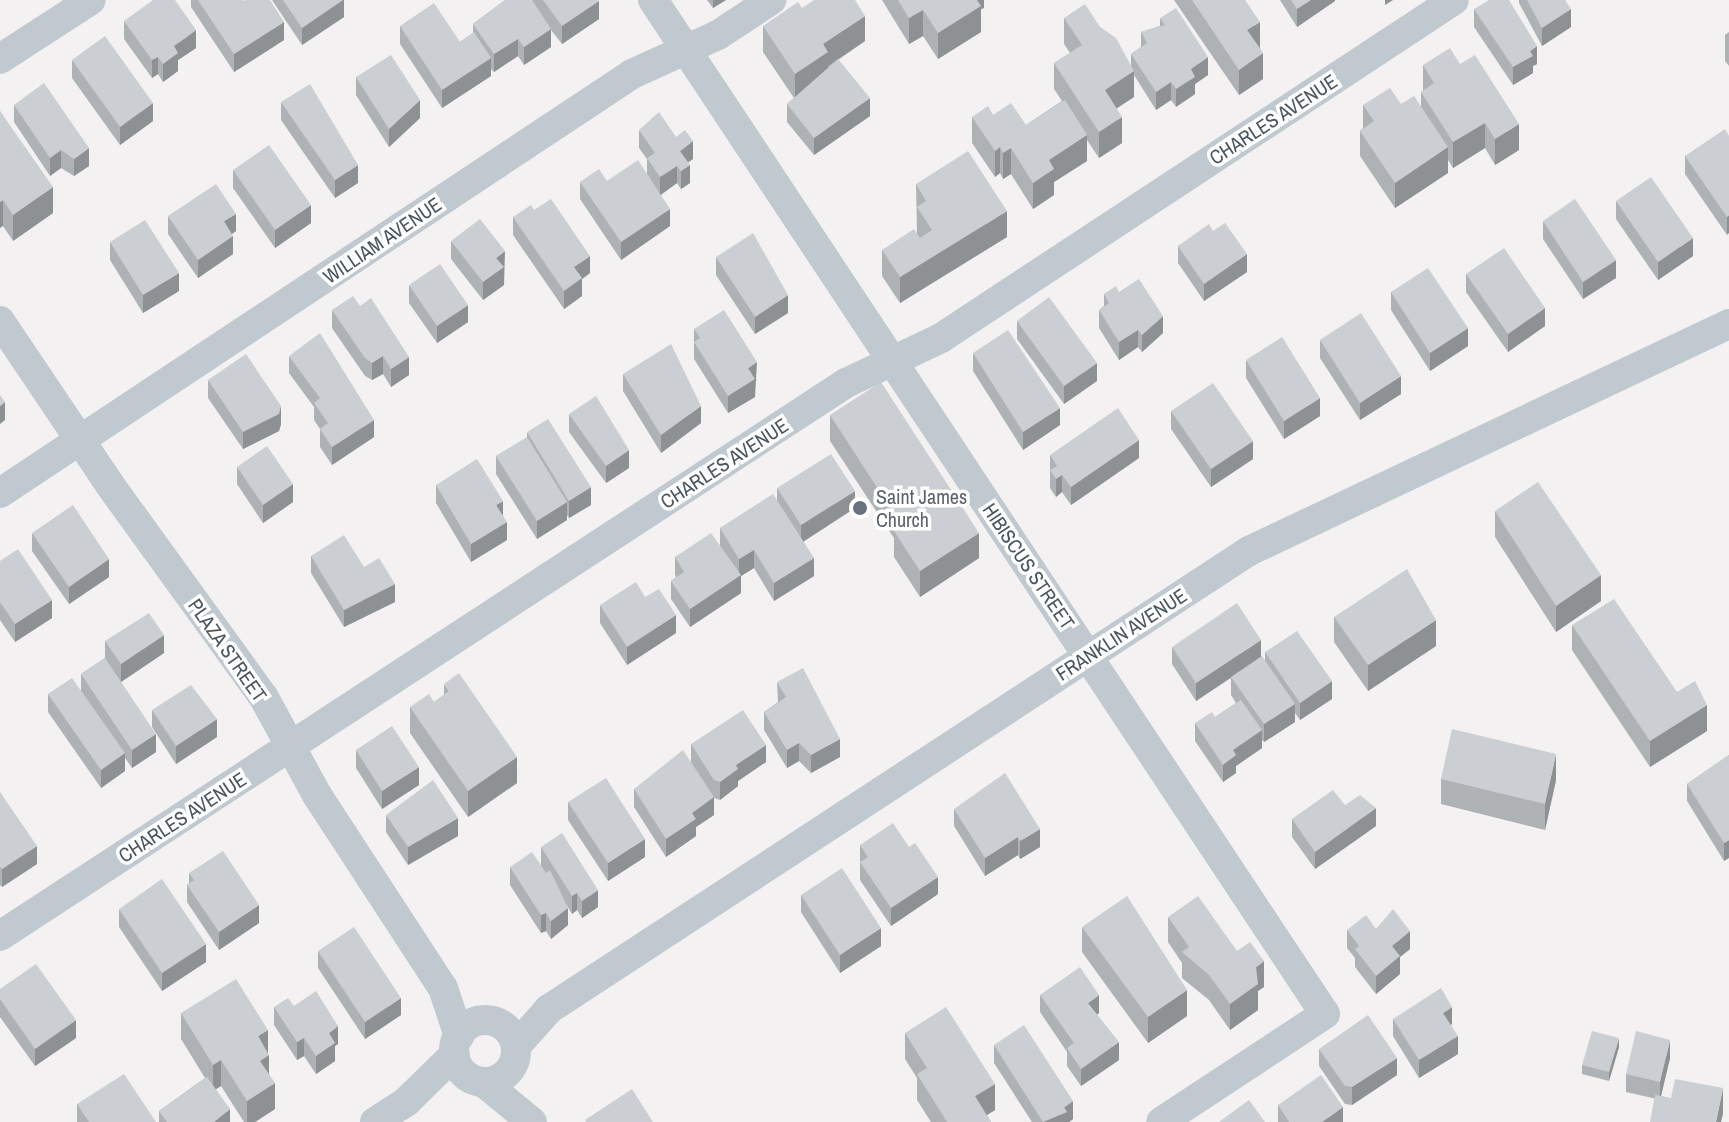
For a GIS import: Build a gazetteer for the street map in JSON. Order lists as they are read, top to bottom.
{
  "streets": {
    "street": [
      "CHARLES AVENUE",
      "WILLIAM AVENUE",
      "HIBISCUS STREET",
      "FRANKLIN AVENUE",
      "PLAZA STREET"
    ]
  },
  "crossings": [
    ["CHARLES AVENUE", "HIBISCUS STREET"],
    ["CHARLES AVENUE", "PLAZA STREET"],
    ["WILLIAM AVENUE", "HIBISCUS STREET"],
    ["WILLIAM AVENUE", "PLAZA STREET"],
    ["HIBISCUS STREET", "FRANKLIN AVENUE"],
    ["FRANKLIN AVENUE", "PLAZA STREET"]
  ],
  "places": ["Saint James Church"]
}
